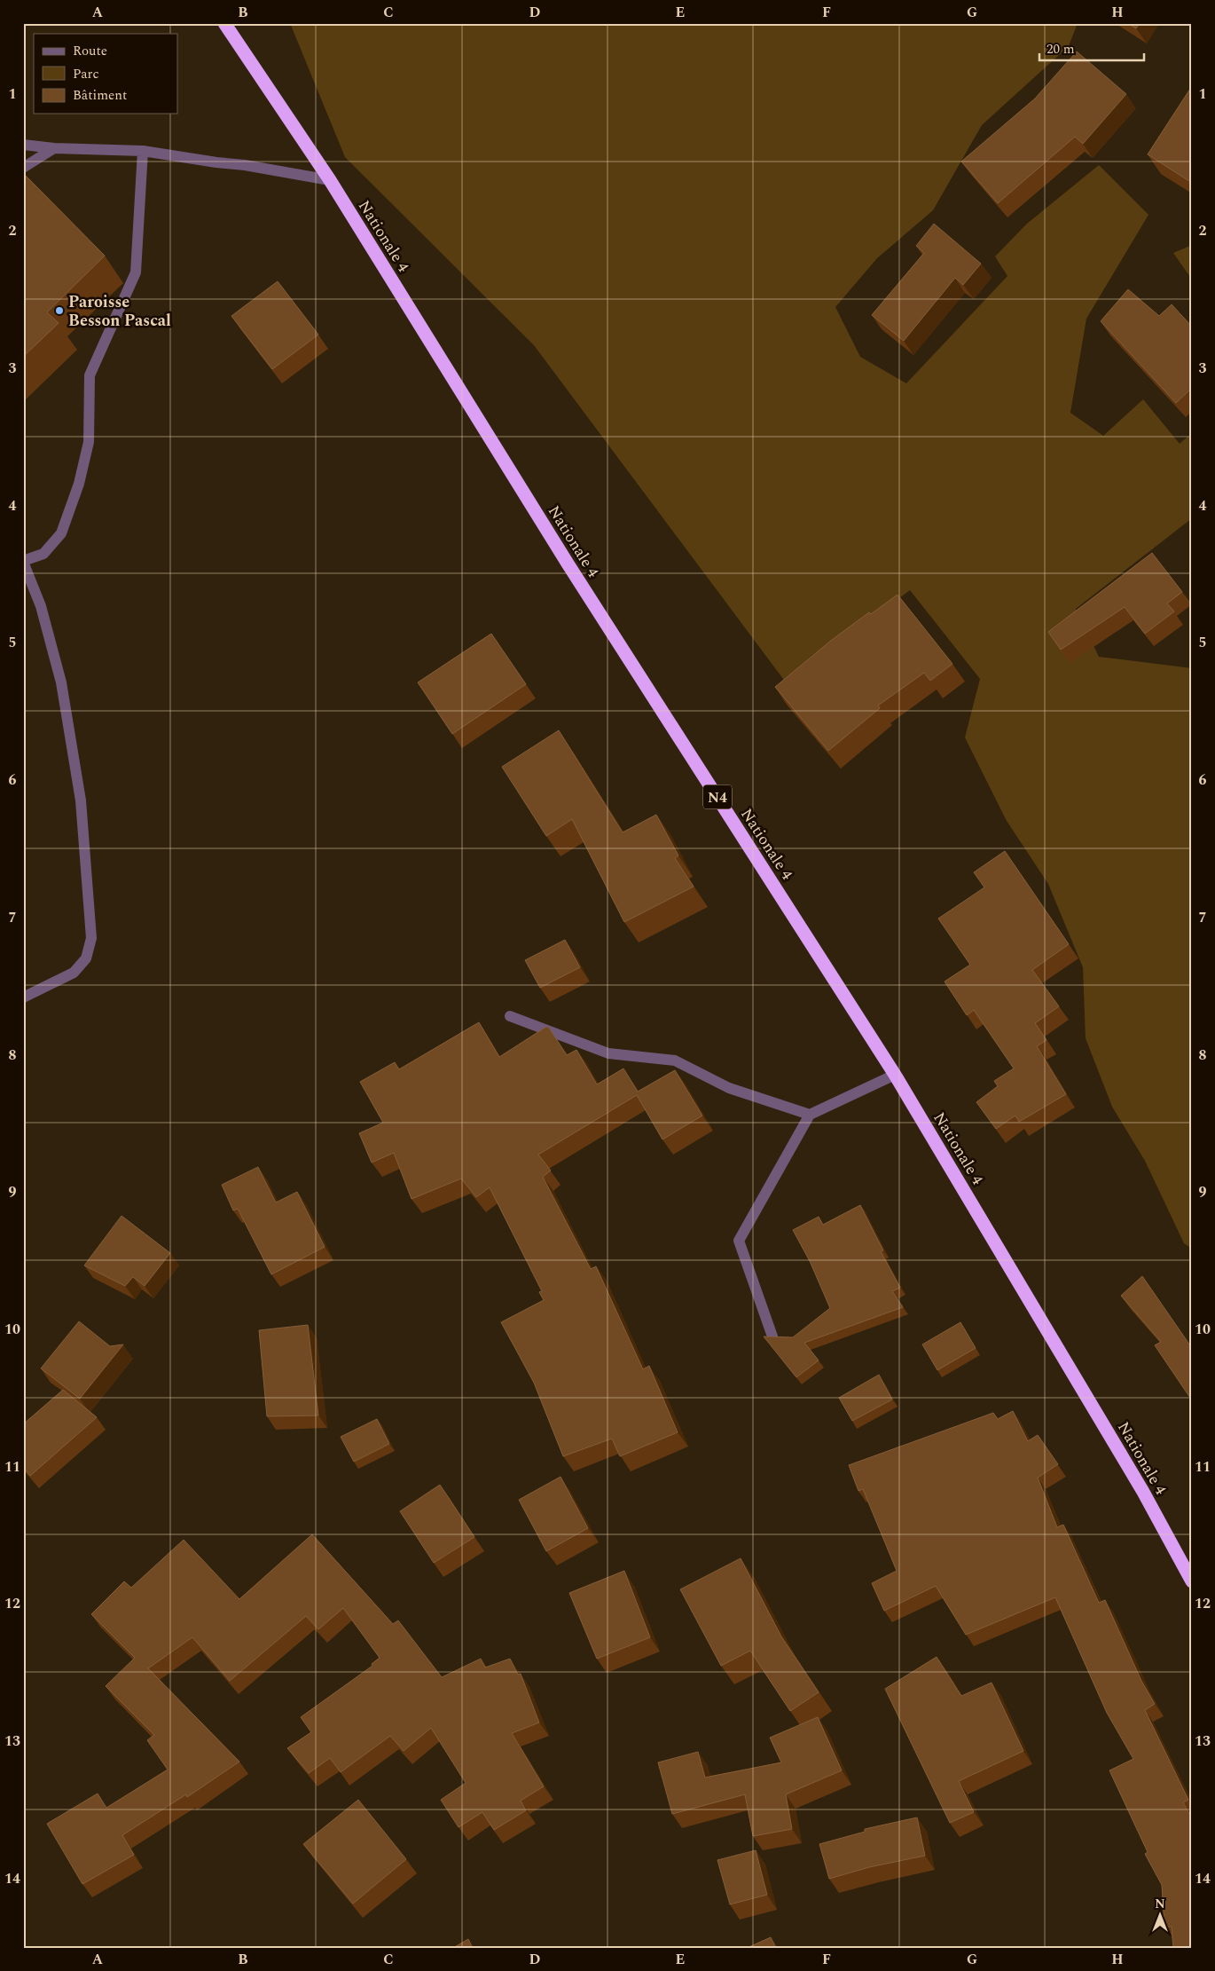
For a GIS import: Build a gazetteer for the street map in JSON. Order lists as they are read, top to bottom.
{
  "streets": {
    "highway": ["Nationale 4", "N4"]
  },
  "places": ["Paroisse Besson Pascal"],
  "legend": ["Route", "Parc", "Bâtiment"],
  "scale_bar": "20 m",
  "north": "top",
  "grid": {
    "columns": [
      "A",
      "B",
      "C",
      "D",
      "E",
      "F",
      "G",
      "H"
    ],
    "rows": [
      "1",
      "2",
      "3",
      "4",
      "5",
      "6",
      "7",
      "8",
      "9",
      "10",
      "11",
      "12",
      "13",
      "14"
    ]
  }
}
